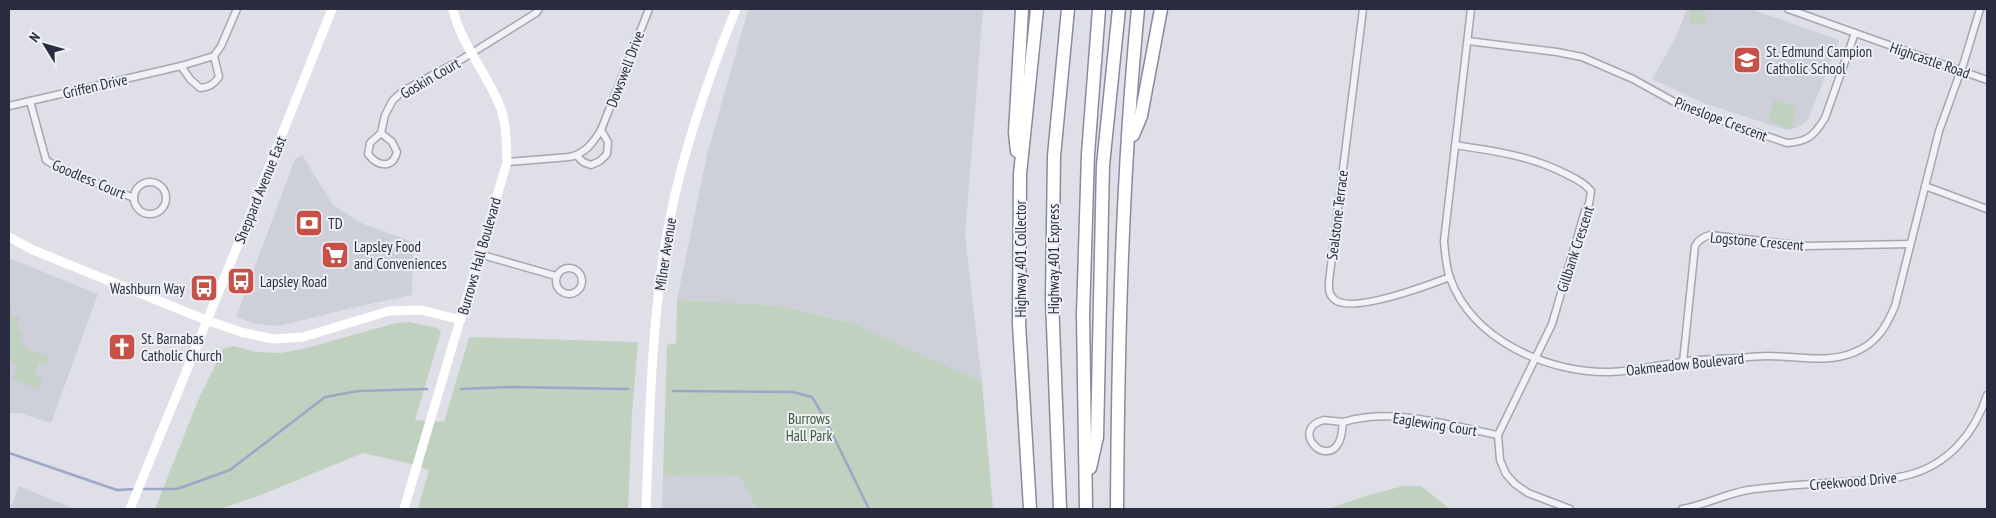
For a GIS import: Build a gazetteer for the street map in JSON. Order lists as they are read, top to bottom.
{
  "streets": {
    "highway": ["Highway 401 Collector", "Highway 401 Express"],
    "main road": ["Sheppard Avenue East", "Milner Avenue", "Burrows Hall Boulevard"],
    "street": [
      "Highcastle Road",
      "Dowswell Drive",
      "Goskin Court",
      "Griffen Drive",
      "Pineslope Crescent",
      "Goodless Court",
      "Sealstone Terrace",
      "Logstone Crescent",
      "Gillbank Crescent",
      "Oakmeadow Boulevard",
      "Eaglewing Court",
      "Creekwood Drive"
    ]
  },
  "crossings": [
    ["Highcastle Road", "Pineslope Crescent"],
    ["Highcastle Road", "Oakmeadow Boulevard"],
    ["Goskin Court", "Burrows Hall Boulevard"],
    ["Griffen Drive", "Goodless Court"],
    ["Pineslope Crescent", "Oakmeadow Boulevard"],
    ["Sealstone Terrace", "Oakmeadow Boulevard"],
    ["Logstone Crescent", "Oakmeadow Boulevard"],
    ["Gillbank Crescent", "Oakmeadow Boulevard"]
  ],
  "parks": ["Burrows Hall Park"],
  "places": {
    "school or university": ["St. Edmund Campion Catholic School"],
    "bank": ["TD"],
    "supermarket": ["Lapsley Food and Conveniences"],
    "bus stop": ["Lapsley Road", "Washburn Way"],
    "church": ["St. Barnabas Catholic Church"]
  },
  "north": "top left"
}
